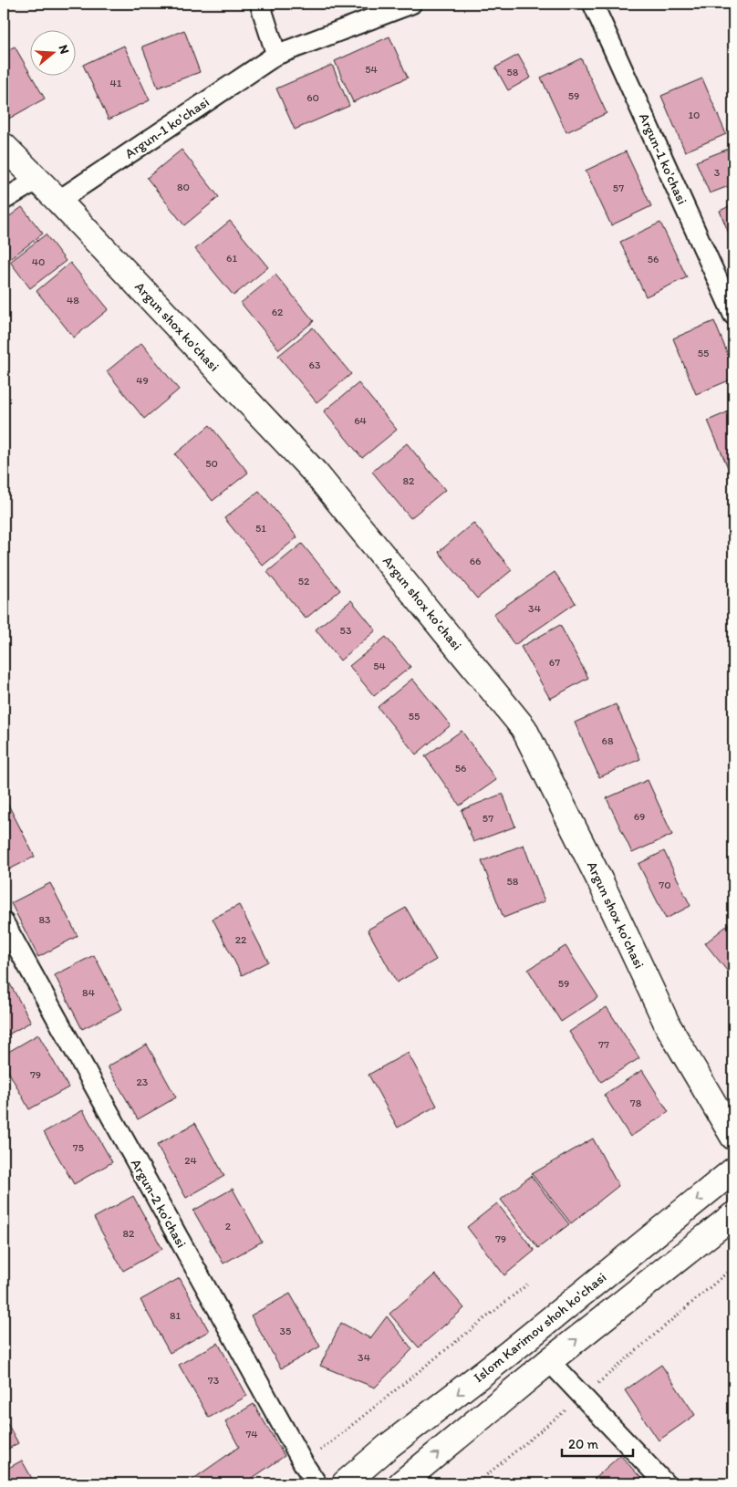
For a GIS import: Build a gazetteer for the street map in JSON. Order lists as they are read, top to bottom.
{
  "streets": {
    "street": [
      "Argun-1 ko'chasi",
      "Argun shox ko'chasi",
      "Argun-2 ko'chasi",
      "Islom Karimov shoh ko'chasi"
    ]
  },
  "crossings": [
    ["Argun-1 ko'chasi", "Argun shox ko'chasi"]
  ],
  "house_numbers": [
    "54",
    "58",
    "41",
    "59",
    "60",
    "10",
    "3",
    "80",
    "57",
    "61",
    "56",
    "40",
    "48",
    "62",
    "55",
    "63",
    "49",
    "64",
    "50",
    "82",
    "51",
    "66",
    "52",
    "34",
    "53",
    "67",
    "54",
    "55",
    "68",
    "56",
    "69",
    "57",
    "58",
    "70",
    "83",
    "22",
    "59",
    "84",
    "77",
    "79",
    "23",
    "78",
    "75",
    "24",
    "2",
    "82",
    "79",
    "81",
    "35",
    "34",
    "73",
    "74"
  ],
  "scale_bar": "20 m",
  "north": "right"
}
